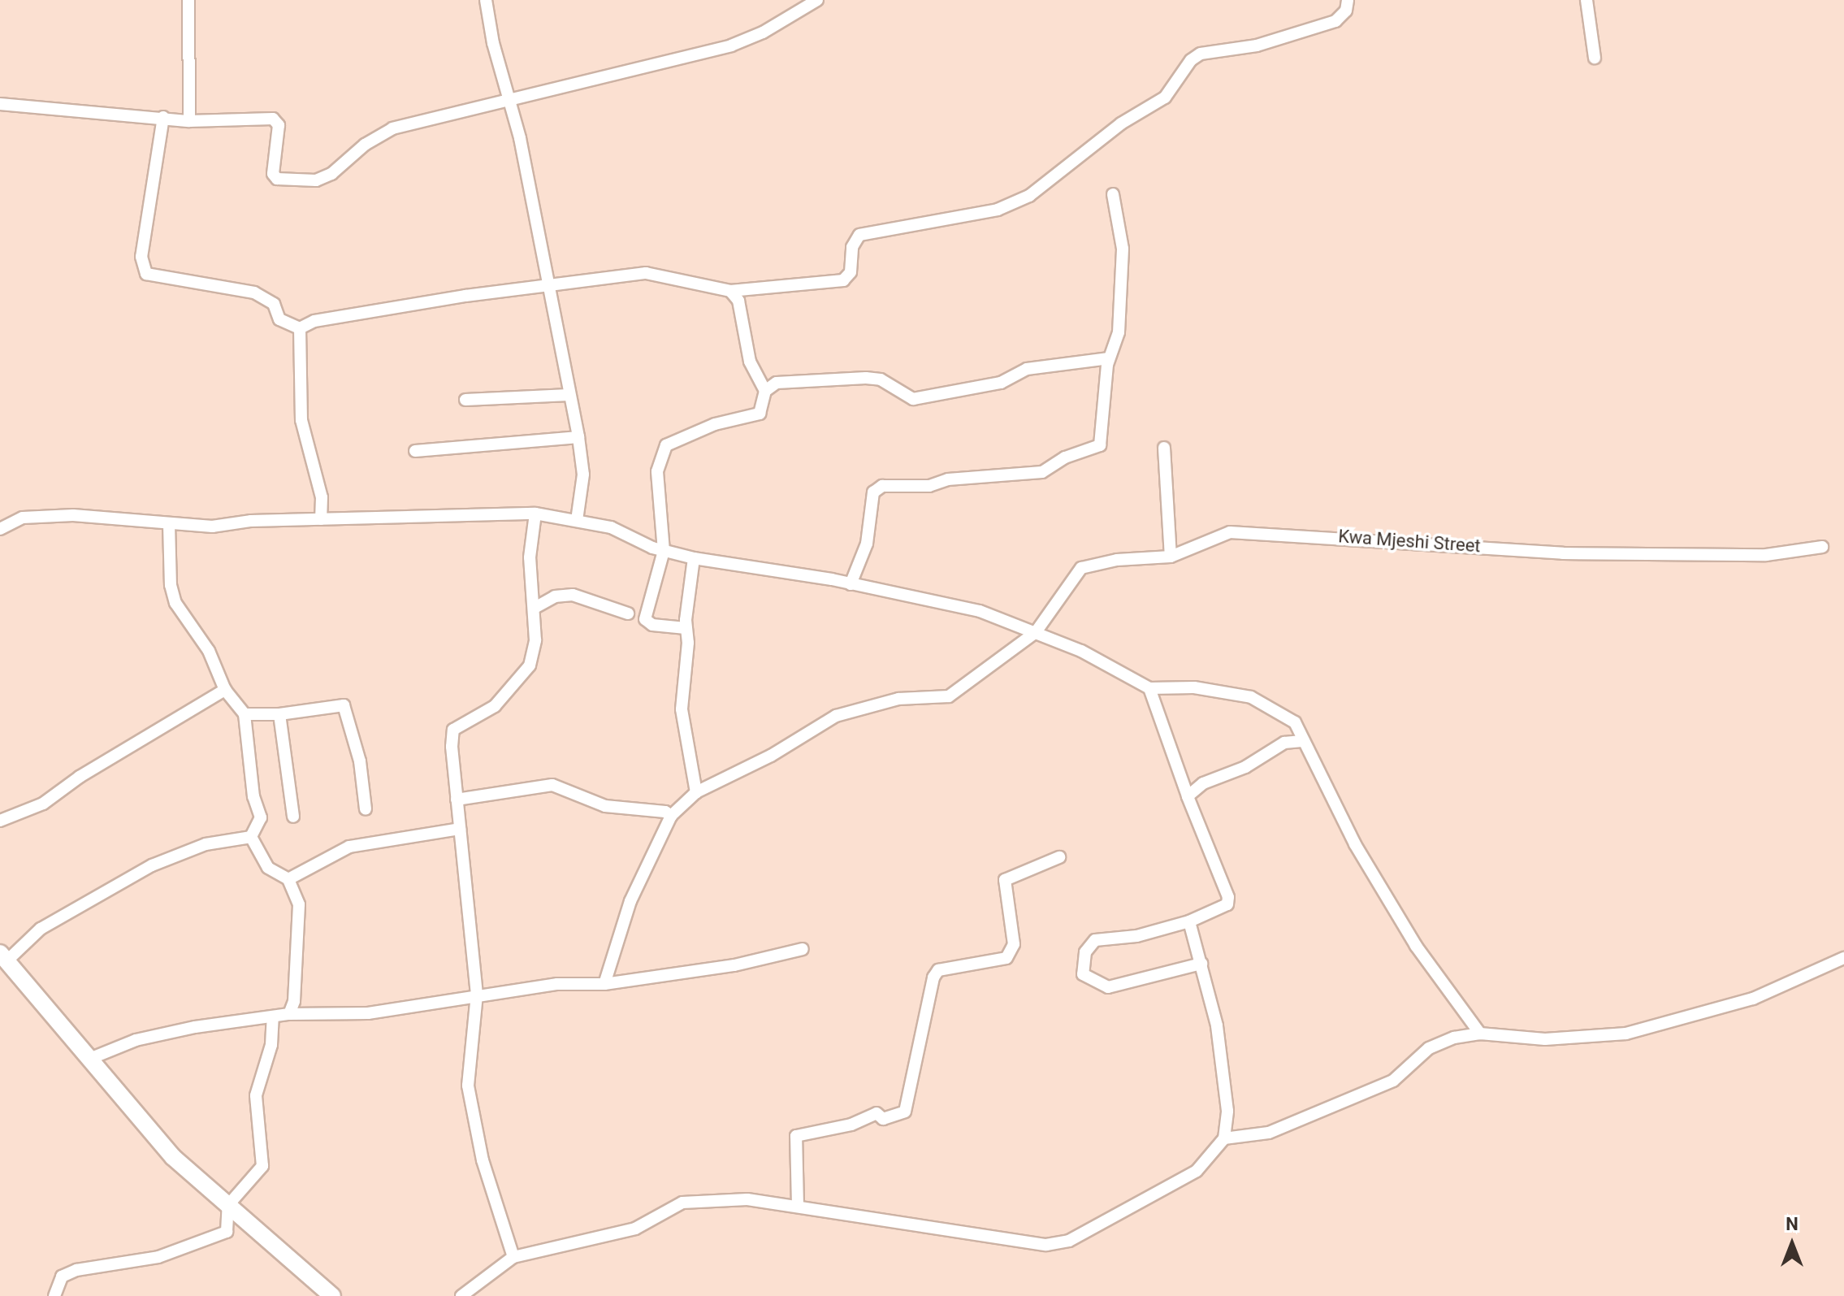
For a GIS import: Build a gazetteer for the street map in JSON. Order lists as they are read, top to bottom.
{
  "streets": {
    "street": ["Kwa Mjeshi Street"]
  },
  "north": "top"
}
